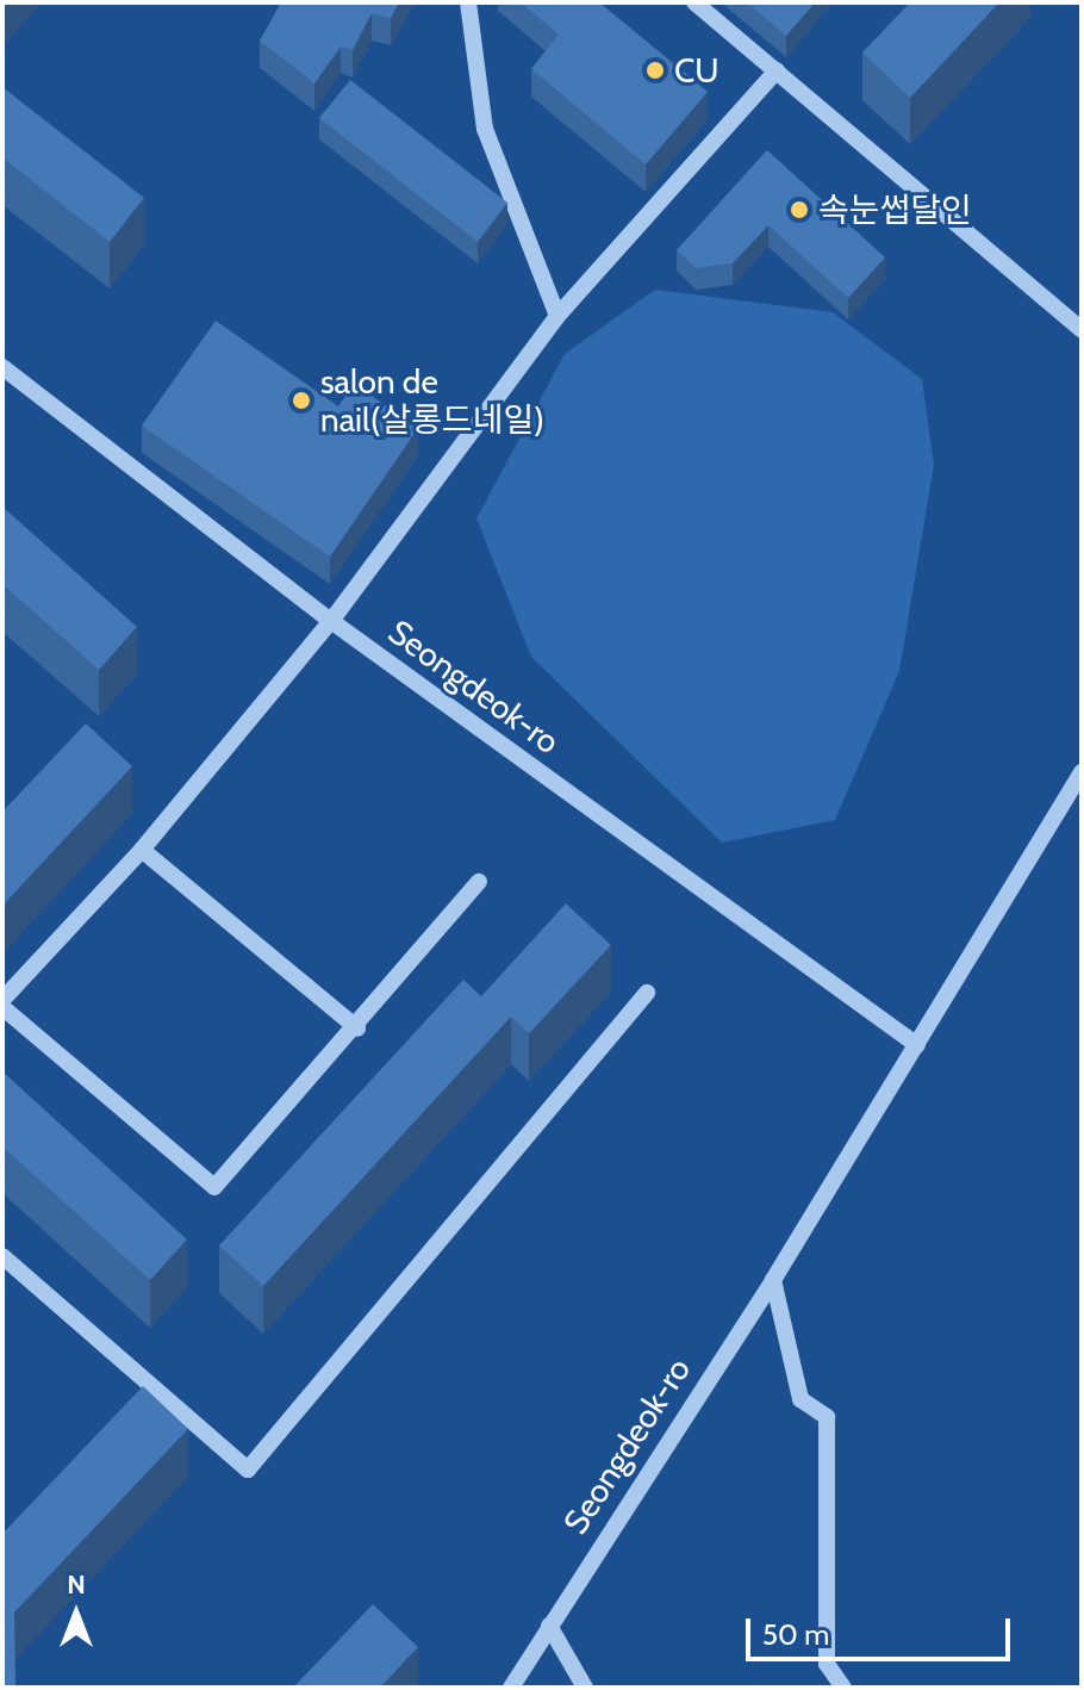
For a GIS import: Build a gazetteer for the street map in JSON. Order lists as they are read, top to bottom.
{
  "streets": {
    "street": ["Seongdeok-ro"]
  },
  "places": ["CU", "속눈썹달인", "salon de nail(살롱드네일)"],
  "scale_bar": "50 m",
  "north": "top"
}
